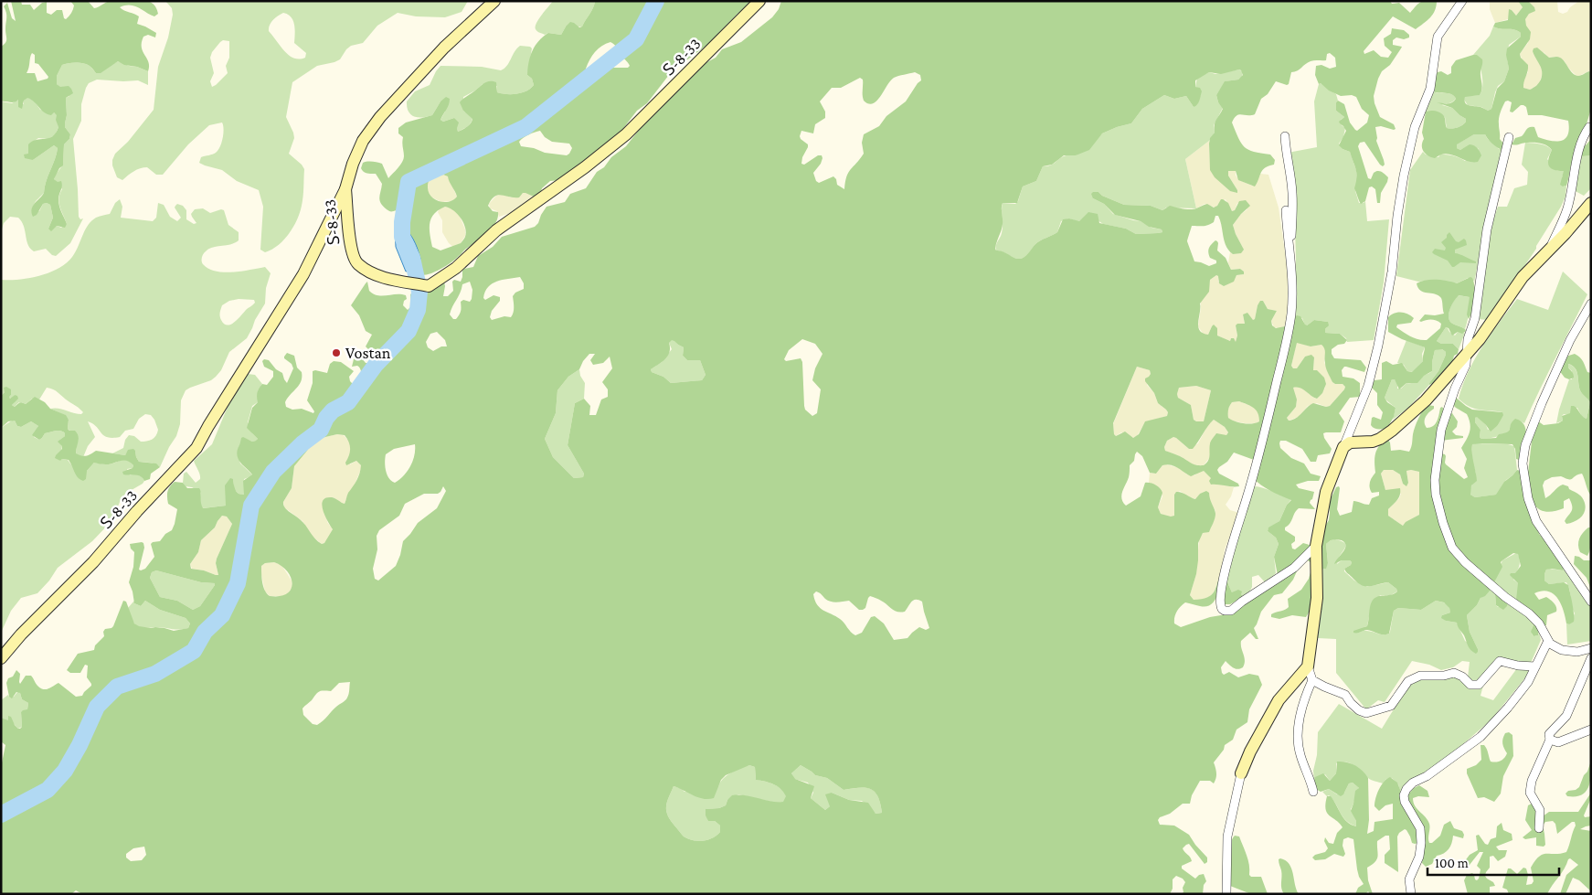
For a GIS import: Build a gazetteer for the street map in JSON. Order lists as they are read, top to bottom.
{
  "streets": {
    "street": ["Տ-8-33"]
  },
  "places": ["Vostan"],
  "scale_bar": "100 m"
}
